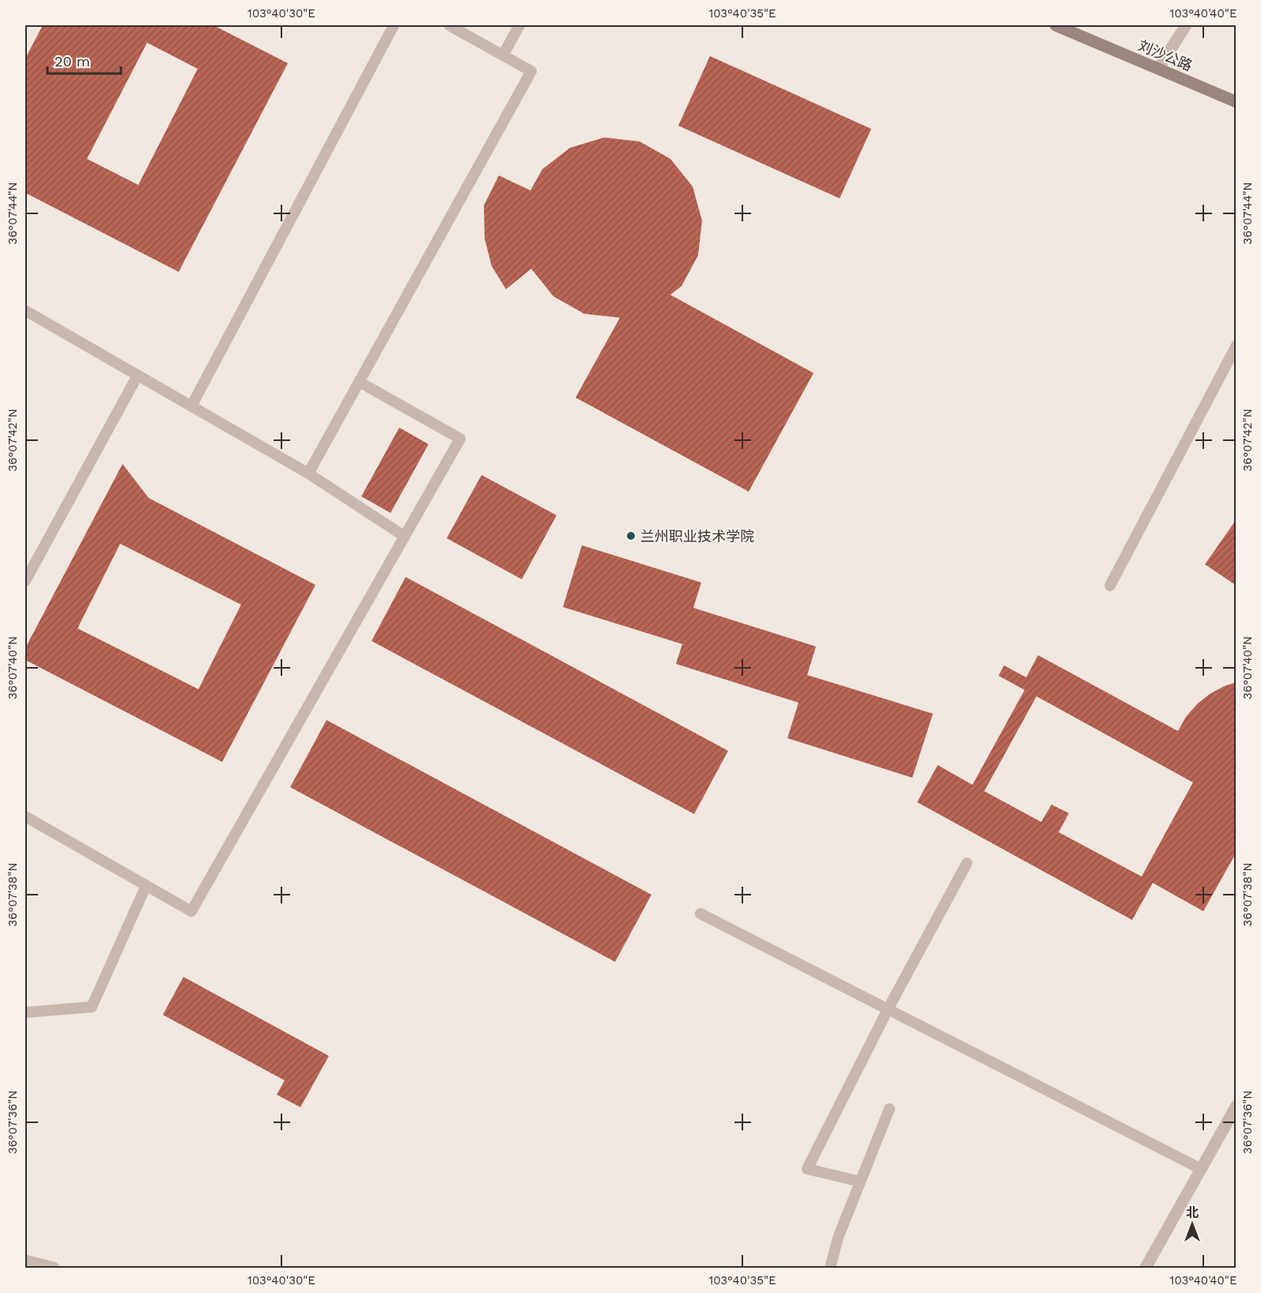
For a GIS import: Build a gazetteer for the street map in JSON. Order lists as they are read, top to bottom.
{
  "streets": {
    "main road": ["刘沙公路"]
  },
  "places": ["兰州职业技术学院"],
  "scale_bar": "20 m",
  "north": "top",
  "coordinates": [
    "103°40'30\"E",
    "103°40'35\"E",
    "103°40'40\"E",
    "36°07'44\"N",
    "36°07'42\"N",
    "36°07'40\"N",
    "36°07'38\"N",
    "36°07'36\"N"
  ]
}
